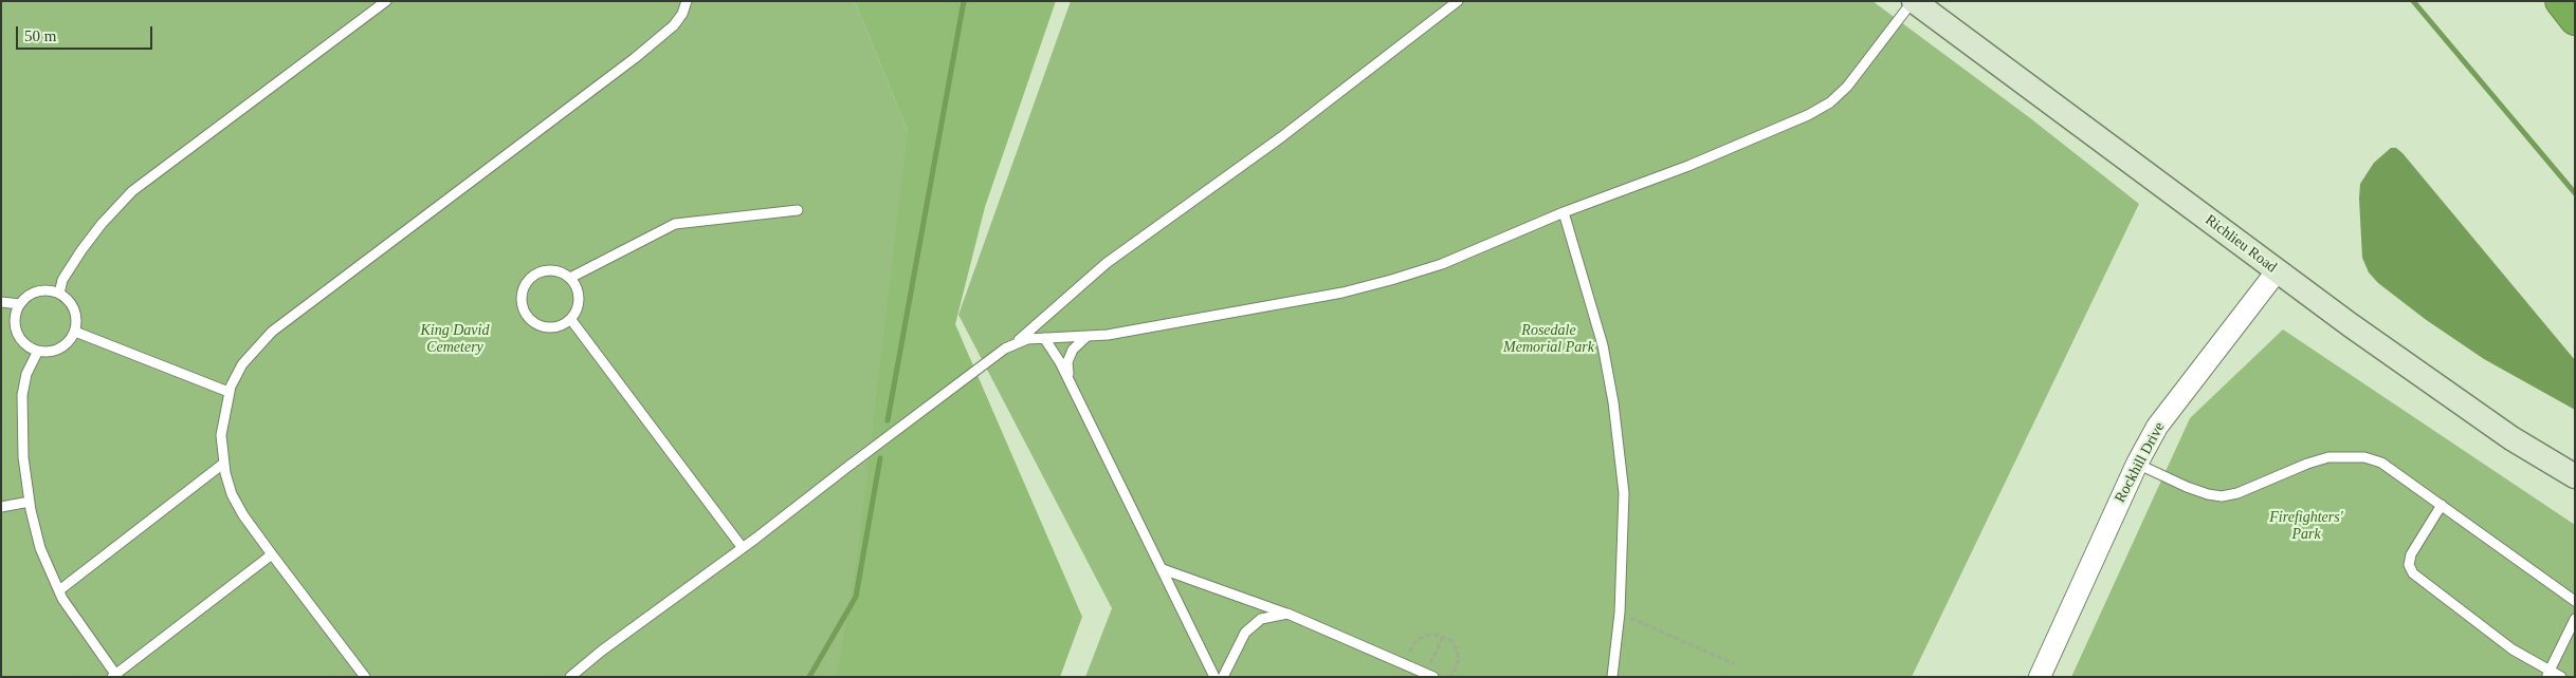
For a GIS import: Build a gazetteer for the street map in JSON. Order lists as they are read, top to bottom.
{
  "streets": {
    "main road": ["Richlieu Road"],
    "street": ["Rockhill Drive"]
  },
  "crossings": [
    ["Richlieu Road", "Rockhill Drive"]
  ],
  "parks": ["King David Cemetery", "Rosedale Memorial Park", "Firefighters' Park"],
  "scale_bar": "50 m"
}
